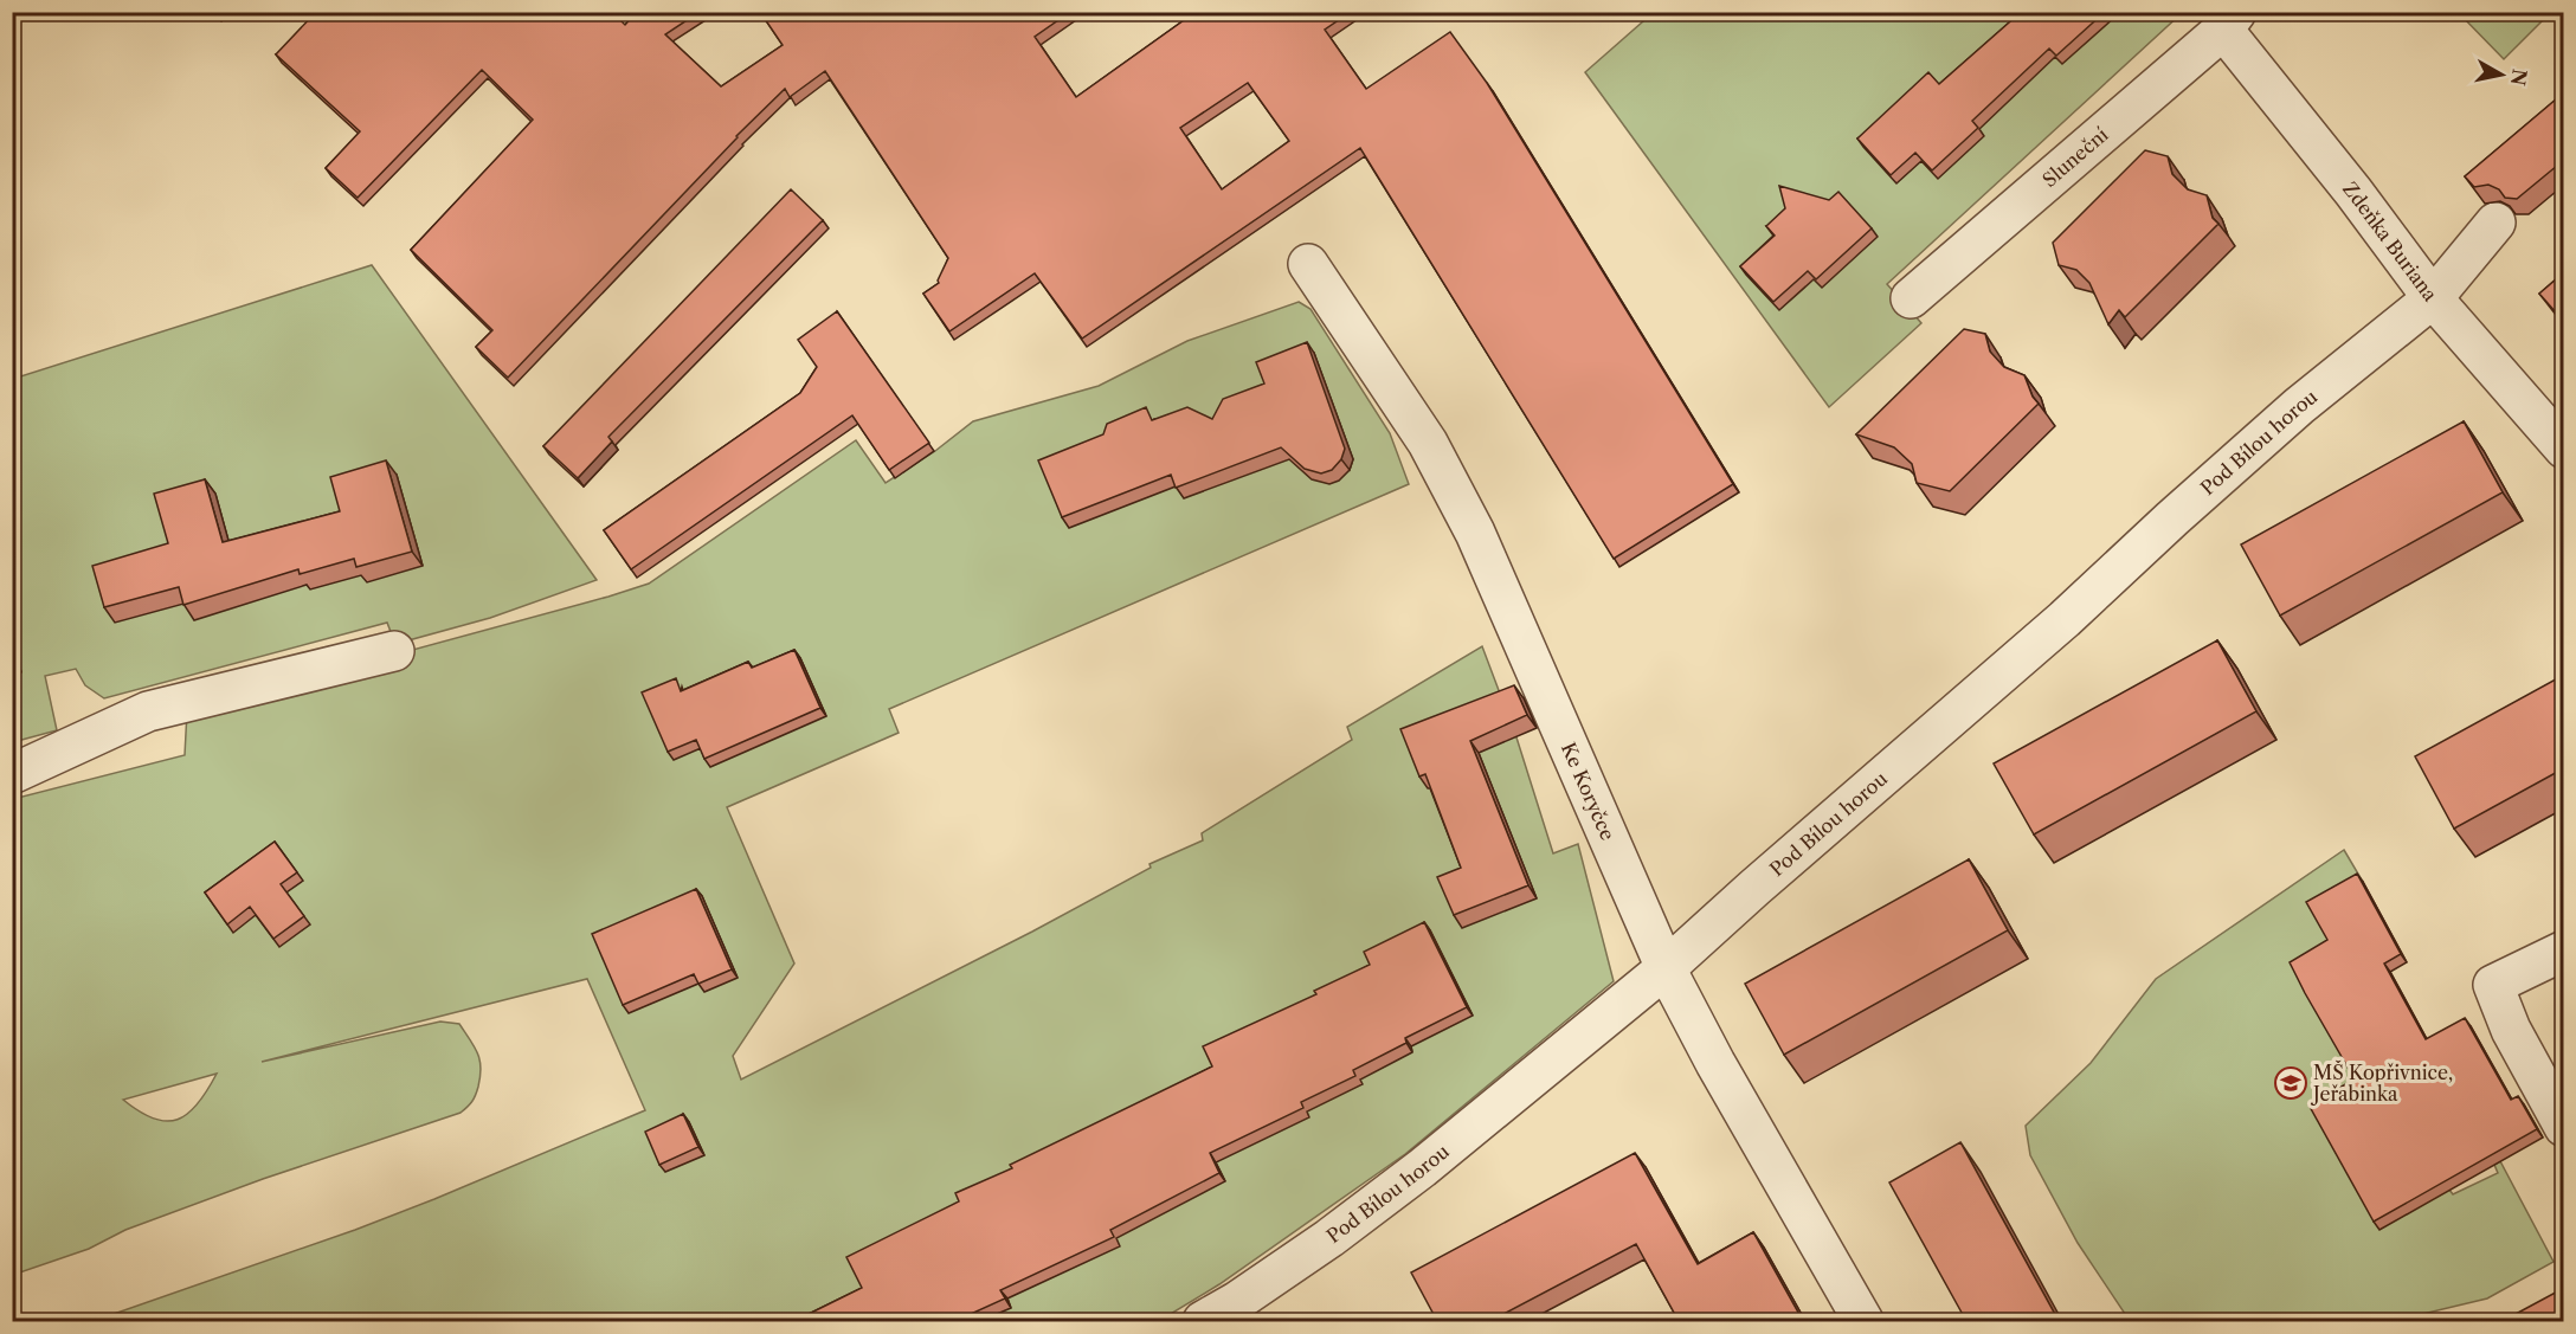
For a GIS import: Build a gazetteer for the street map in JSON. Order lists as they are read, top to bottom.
{
  "streets": {
    "street": [
      "Sluneční",
      "Zdeňka Buriana",
      "Pod Bílou horou",
      "Ke Koryčce"
    ]
  },
  "crossings": [
    ["Sluneční", "Zdeňka Buriana"],
    ["Zdeňka Buriana", "Pod Bílou horou"],
    ["Pod Bílou horou", "Ke Koryčce"]
  ],
  "places": {
    "school or university": ["MŠ Kopřivnice, Jeřabinka"]
  },
  "north": "right"
}
